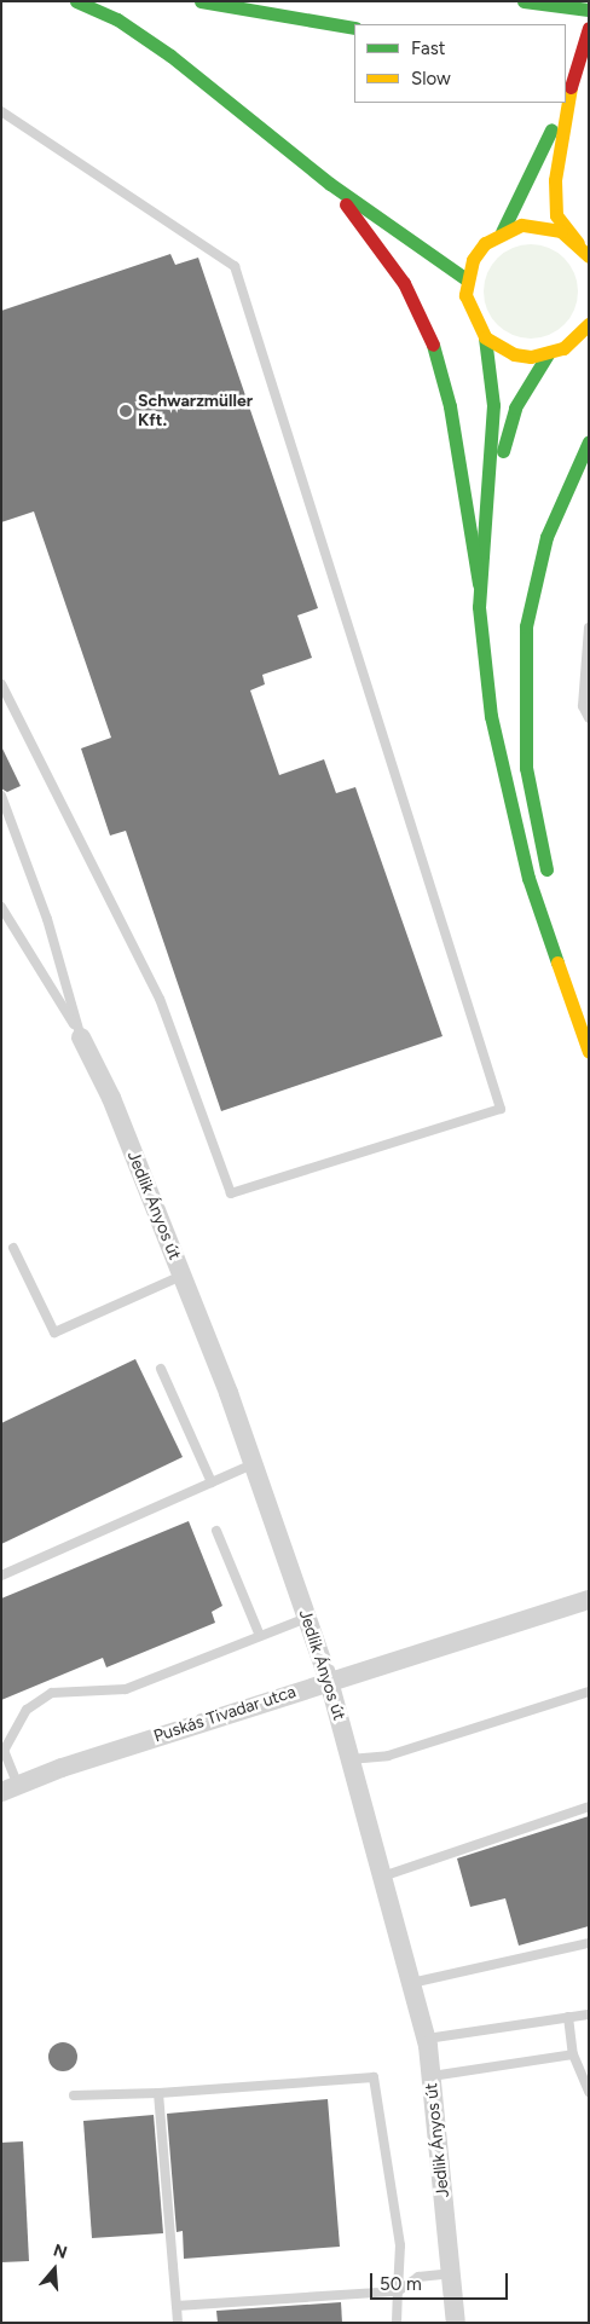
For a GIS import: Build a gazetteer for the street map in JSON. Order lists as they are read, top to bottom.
{
  "streets": {
    "street": ["Jedlik Ányos út", "Puskás Tivadar utca"]
  },
  "crossings": [
    ["Jedlik Ányos út", "Puskás Tivadar utca"]
  ],
  "places": ["Schwarzmüller Kft."],
  "legend": ["Fast", "Slow"],
  "scale_bar": "50 m",
  "north": "top"
}
